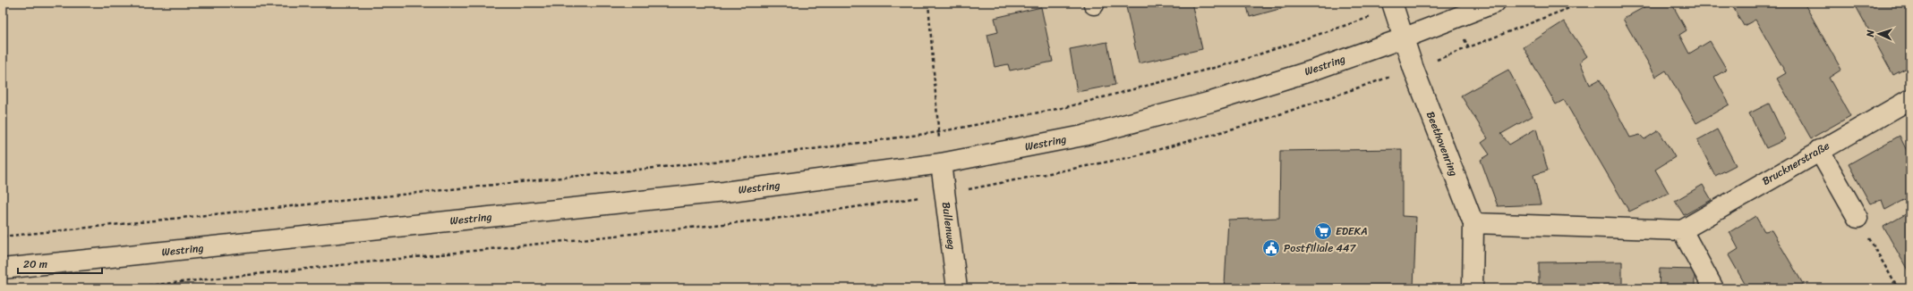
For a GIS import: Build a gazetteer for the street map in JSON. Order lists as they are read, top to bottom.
{
  "streets": {
    "street": [
      "Westring",
      "Beethovenring",
      "Brucknerstraße",
      "Bullenweg"
    ]
  },
  "crossings": [
    ["Westring", "Beethovenring"],
    ["Westring", "Bullenweg"]
  ],
  "places": {
    "supermarket": ["EDEKA"],
    "public building": ["Postfiliale 447"]
  },
  "scale_bar": "20 m",
  "north": "left"
}
